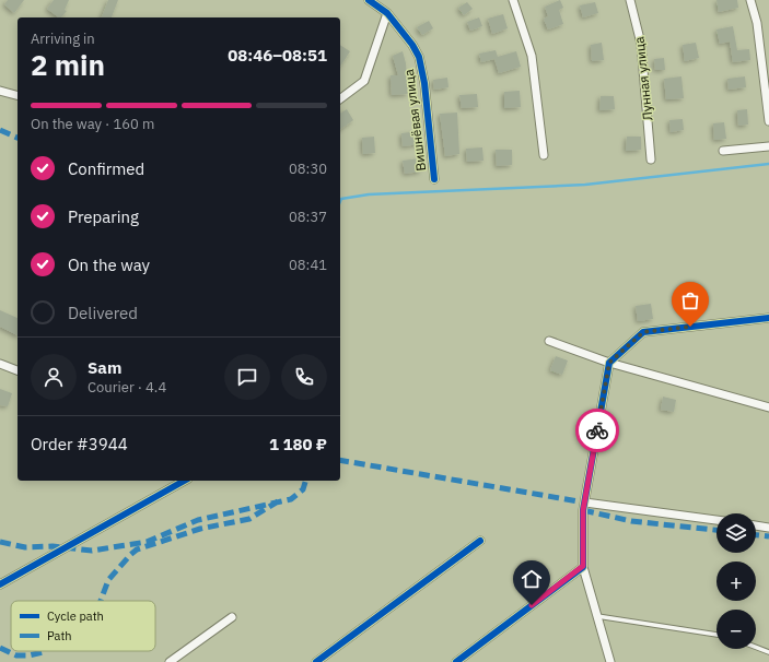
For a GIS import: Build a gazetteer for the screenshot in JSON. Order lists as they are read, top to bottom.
{
  "streets": {
    "street": ["Лунная улица", "Вишнёвая улица"]
  },
  "legend": ["Cycle path", "Path"],
  "page": {
    "heading": ["2 min", "Arriving in", "08:46–08:51"],
    "panel": [
      "Sam",
      "Courier · 4.4",
      "Order #3944",
      "1 180 ₽"
    ],
    "bar": "On the way · 160 m",
    "list": [
      ["Confirmed", "08:30"],
      ["Preparing", "08:37"],
      ["On the way", "08:41"],
      "Delivered"
    ],
    "map_buttons": ["+", "−"]
  }
}
